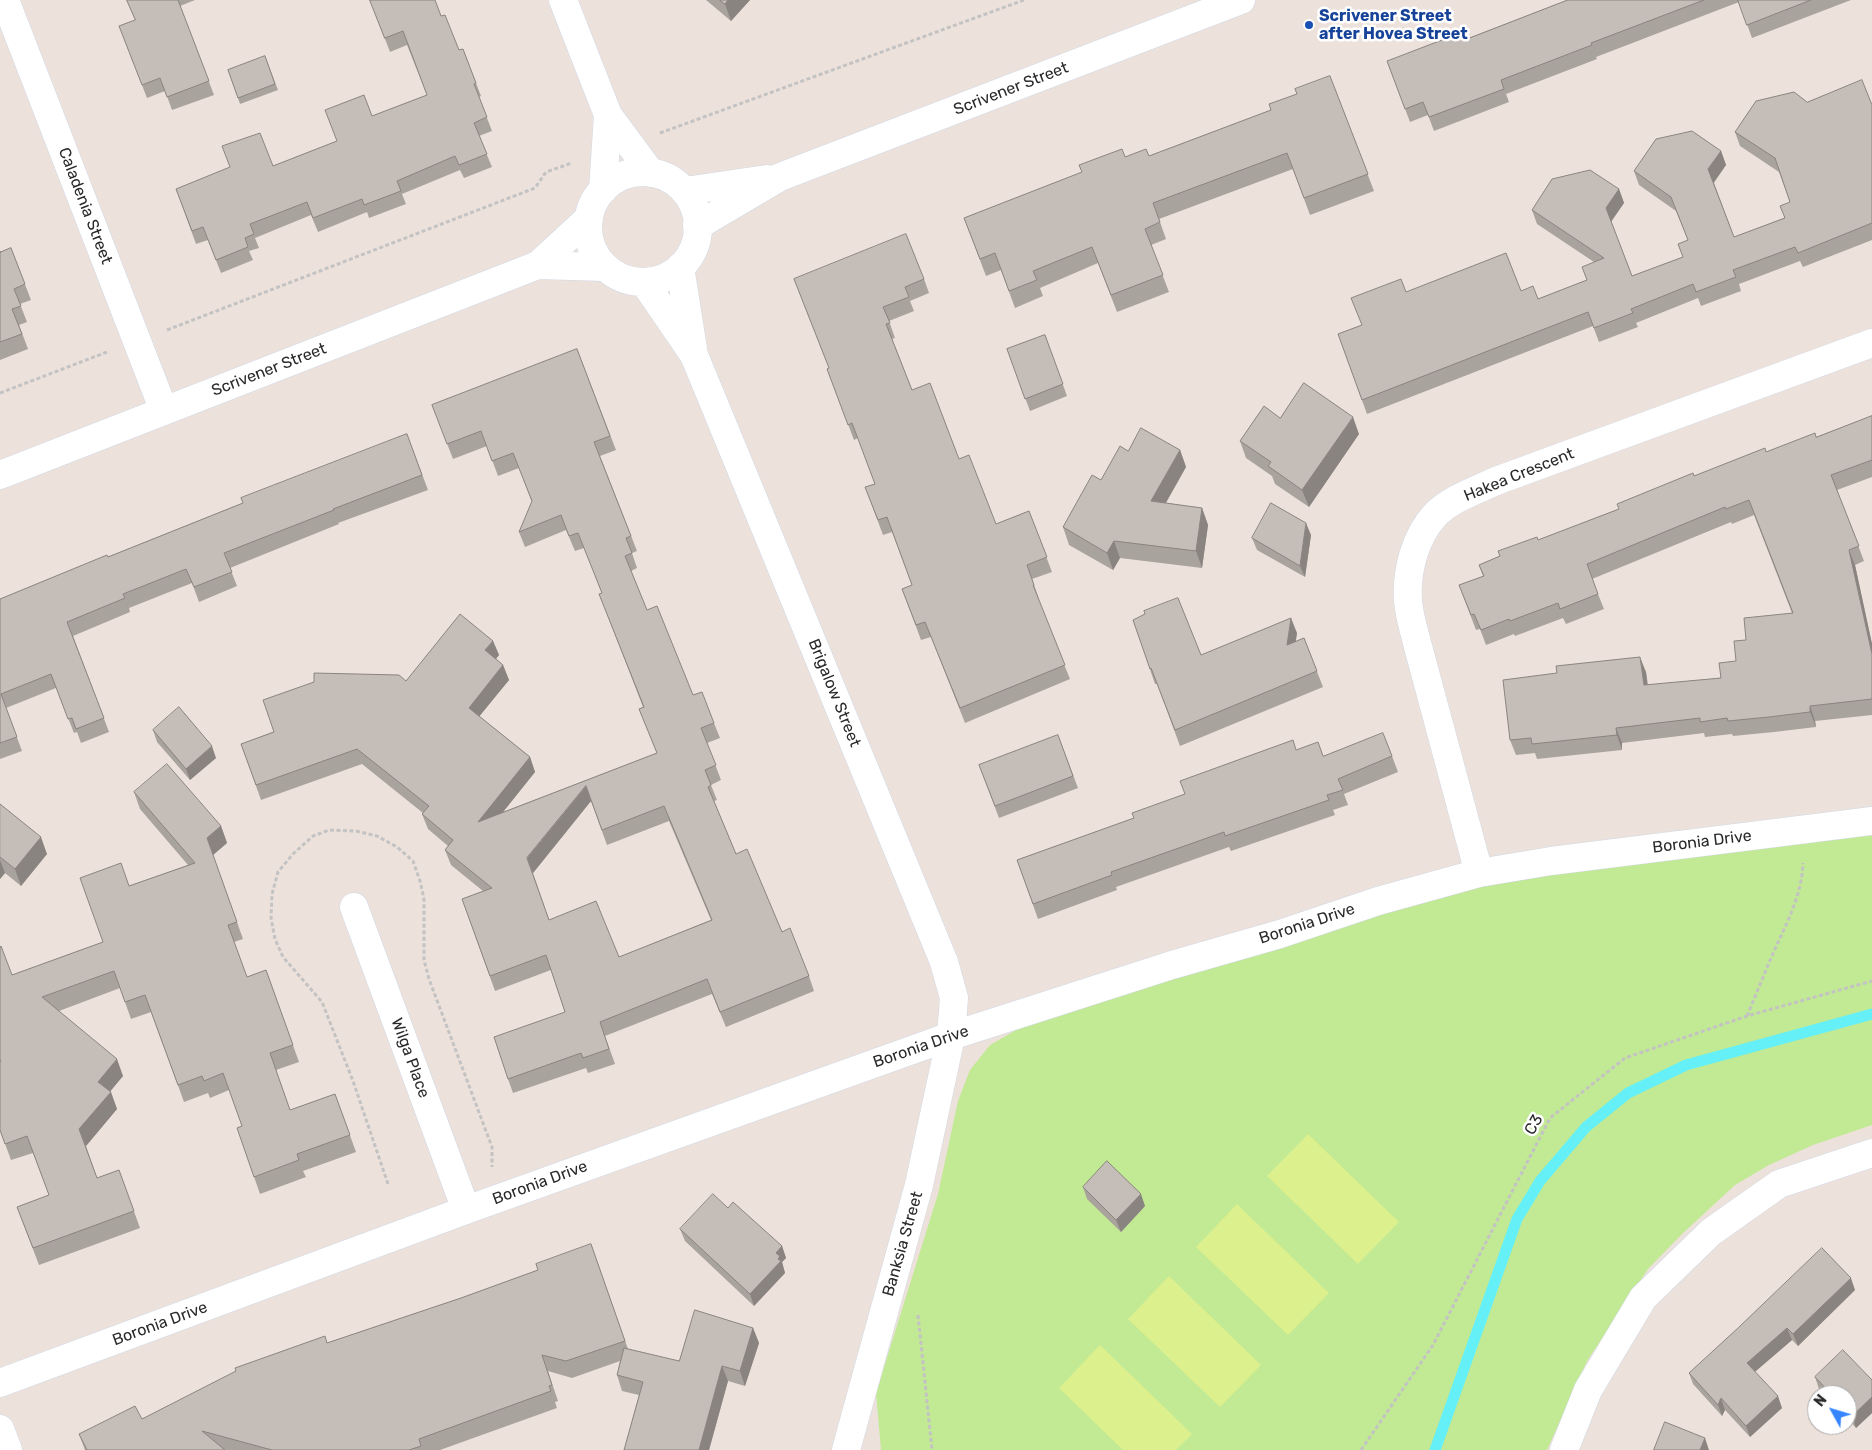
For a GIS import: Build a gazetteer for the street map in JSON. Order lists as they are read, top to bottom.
{
  "streets": {
    "street": [
      "Scrivener Street",
      "Caladenia Street",
      "Hakea Crescent",
      "Brigalow Street",
      "Boronia Drive",
      "Wilga Place",
      "Banksia Street"
    ],
    "path": ["C3"]
  },
  "crossings": [
    ["Scrivener Street", "Caladenia Street"],
    ["Scrivener Street", "Brigalow Street"],
    ["Hakea Crescent", "Boronia Drive"],
    ["Brigalow Street", "Boronia Drive"],
    ["Brigalow Street", "Banksia Street"],
    ["Boronia Drive", "Wilga Place"],
    ["Boronia Drive", "Banksia Street"]
  ],
  "places": ["Scrivener Street after Hovea Street"],
  "north": "top left"
}
